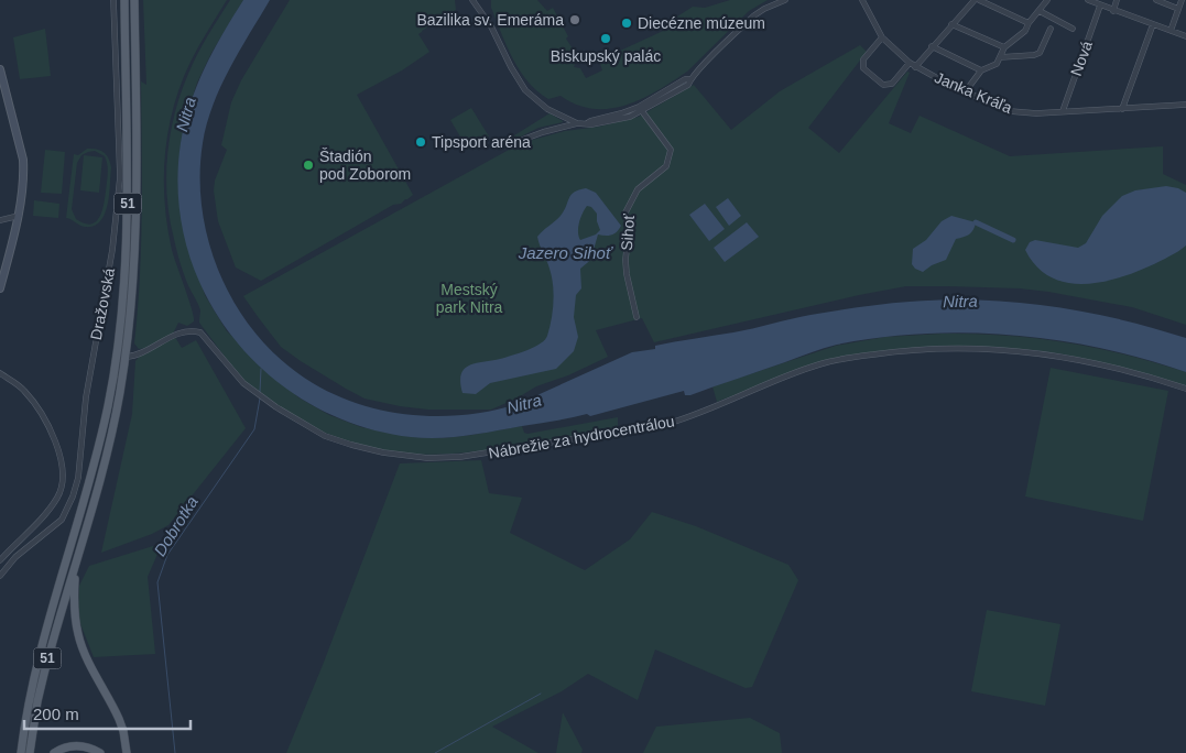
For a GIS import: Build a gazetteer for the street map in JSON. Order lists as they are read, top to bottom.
{
  "streets": {
    "main road": ["51"],
    "street": [
      "Nová",
      "Janka Kráľa",
      "Sihoť",
      "Dražovská",
      "Nábrežie za hydrocentrálou"
    ]
  },
  "crossings": [
    ["Nová", "Janka Kráľa"],
    ["51", "Nábrežie za hydrocentrálou"]
  ],
  "water": ["Nitra", "Jazero Sihoť", "Dobrotka"],
  "parks": ["Mestský park Nitra"],
  "places": [
    "Bazilika sv. Emeráma",
    "Diecézne múzeum",
    "Biskupský palác",
    "Tipsport aréna",
    "Štadión pod Zoborom"
  ],
  "scale_bar": "200 m"
}
